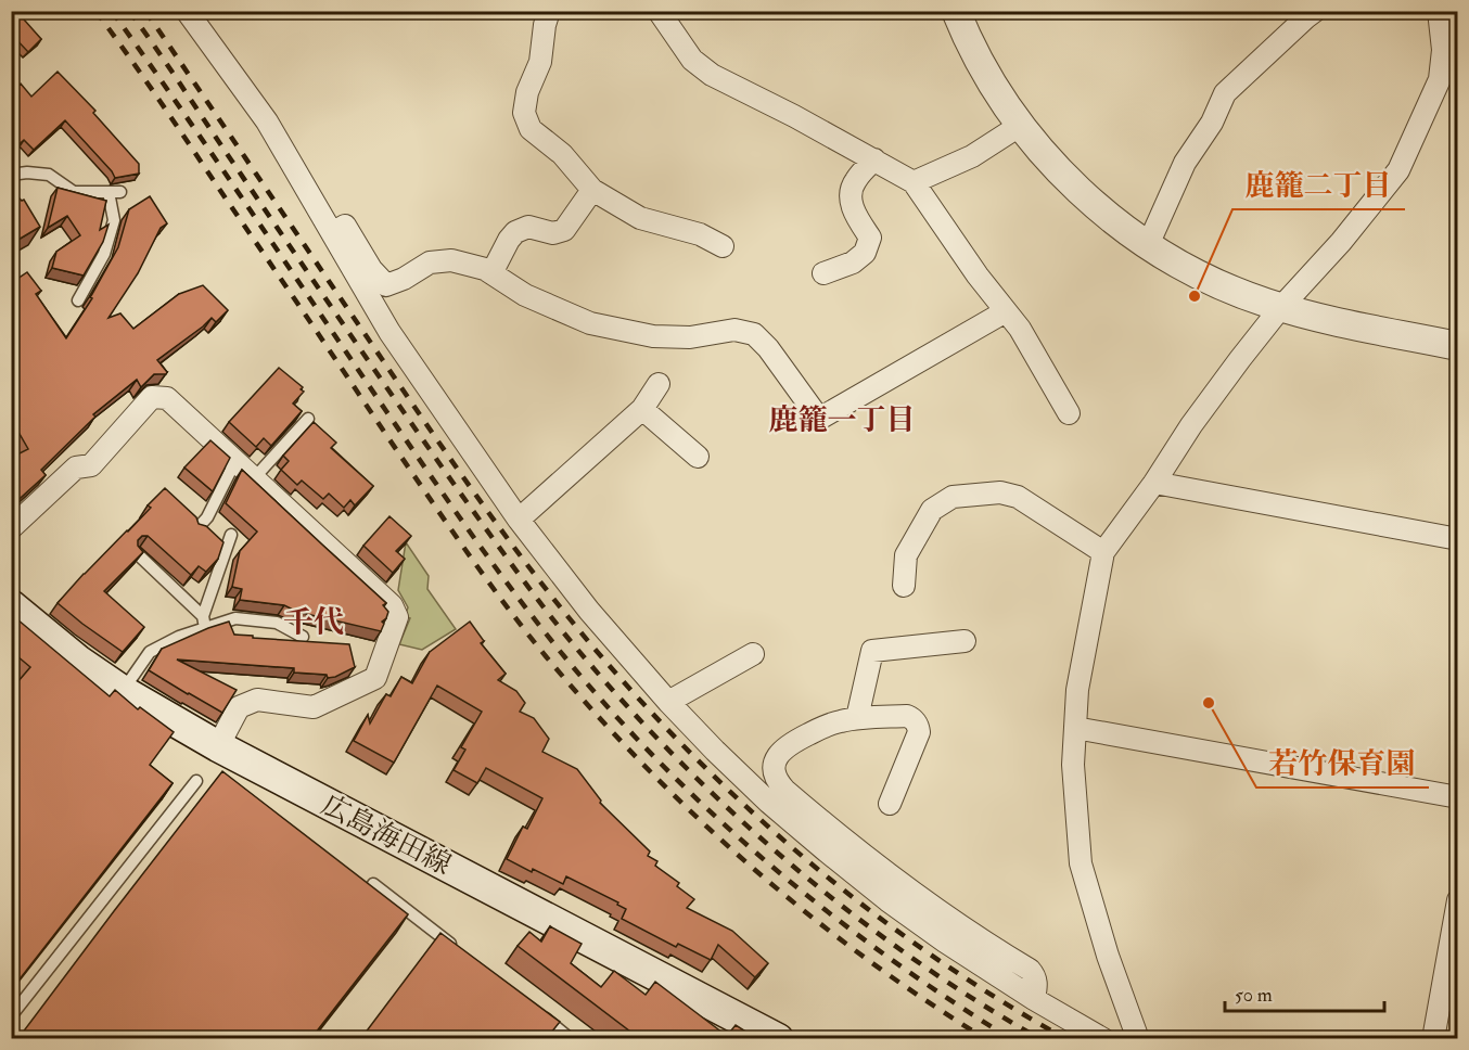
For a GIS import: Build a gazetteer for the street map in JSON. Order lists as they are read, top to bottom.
{
  "streets": {
    "main road": ["広島海田線"]
  },
  "districts": ["鹿籠一丁目", "千代"],
  "places": ["鹿籠二丁目", "若竹保育園"],
  "scale_bar": "50 m"
}
